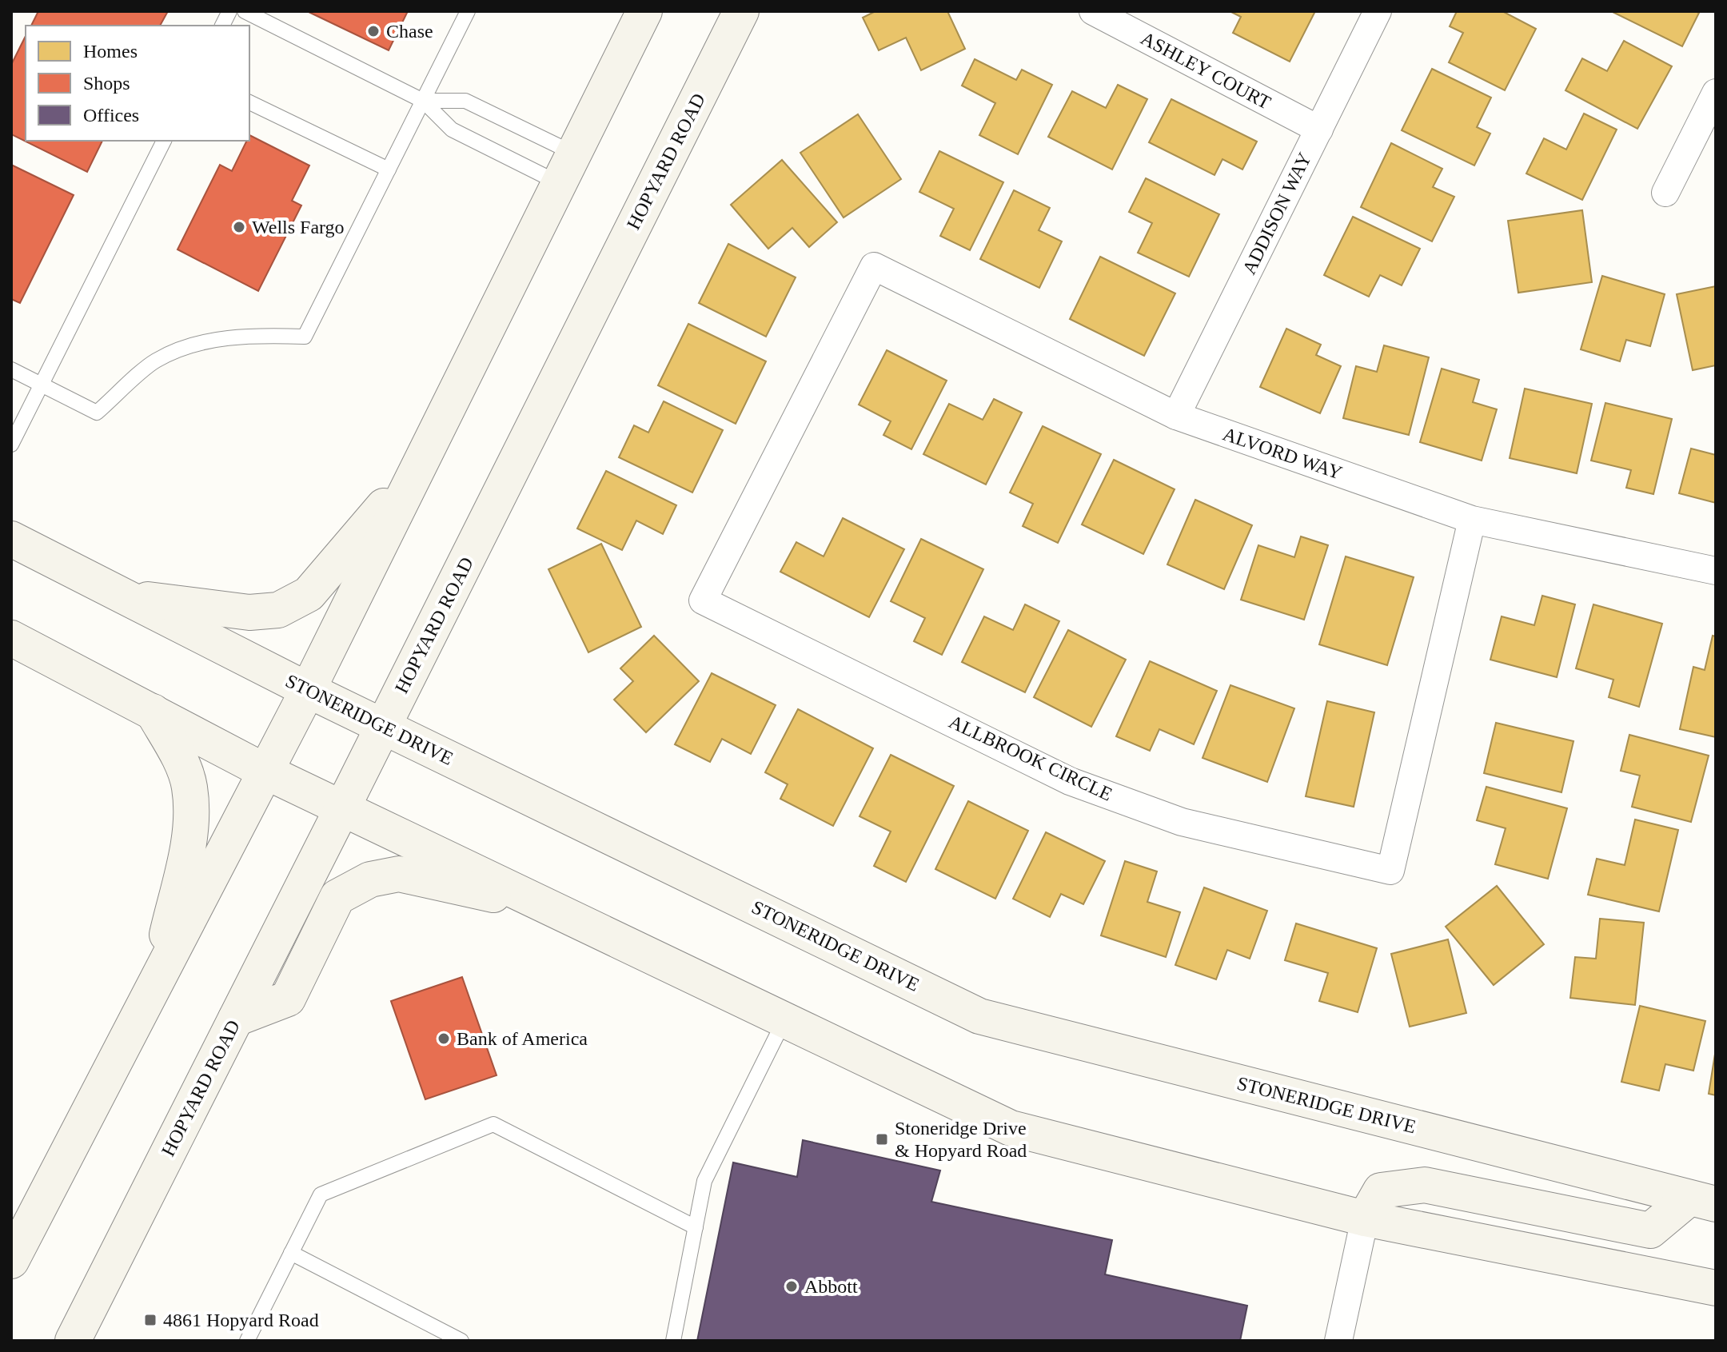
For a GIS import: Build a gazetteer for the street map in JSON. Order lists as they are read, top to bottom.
{
  "streets": {
    "main road": ["HOPYARD ROAD", "STONERIDGE DRIVE"],
    "street": [
      "ASHLEY COURT",
      "ADDISON WAY",
      "ALVORD WAY",
      "ALLBROOK CIRCLE"
    ]
  },
  "crossings": [
    ["ASHLEY COURT", "ADDISON WAY"],
    ["HOPYARD ROAD", "STONERIDGE DRIVE"],
    ["ADDISON WAY", "ALVORD WAY"],
    ["ALVORD WAY", "ALLBROOK CIRCLE"]
  ],
  "places": {
    "other": [
      "Chase",
      "Wells Fargo",
      "Bank of America",
      "Abbott"
    ],
    "transit": ["Stoneridge Drive & Hopyard Road", "4861 Hopyard Road"]
  },
  "legend": ["Homes", "Shops", "Offices"]
}
